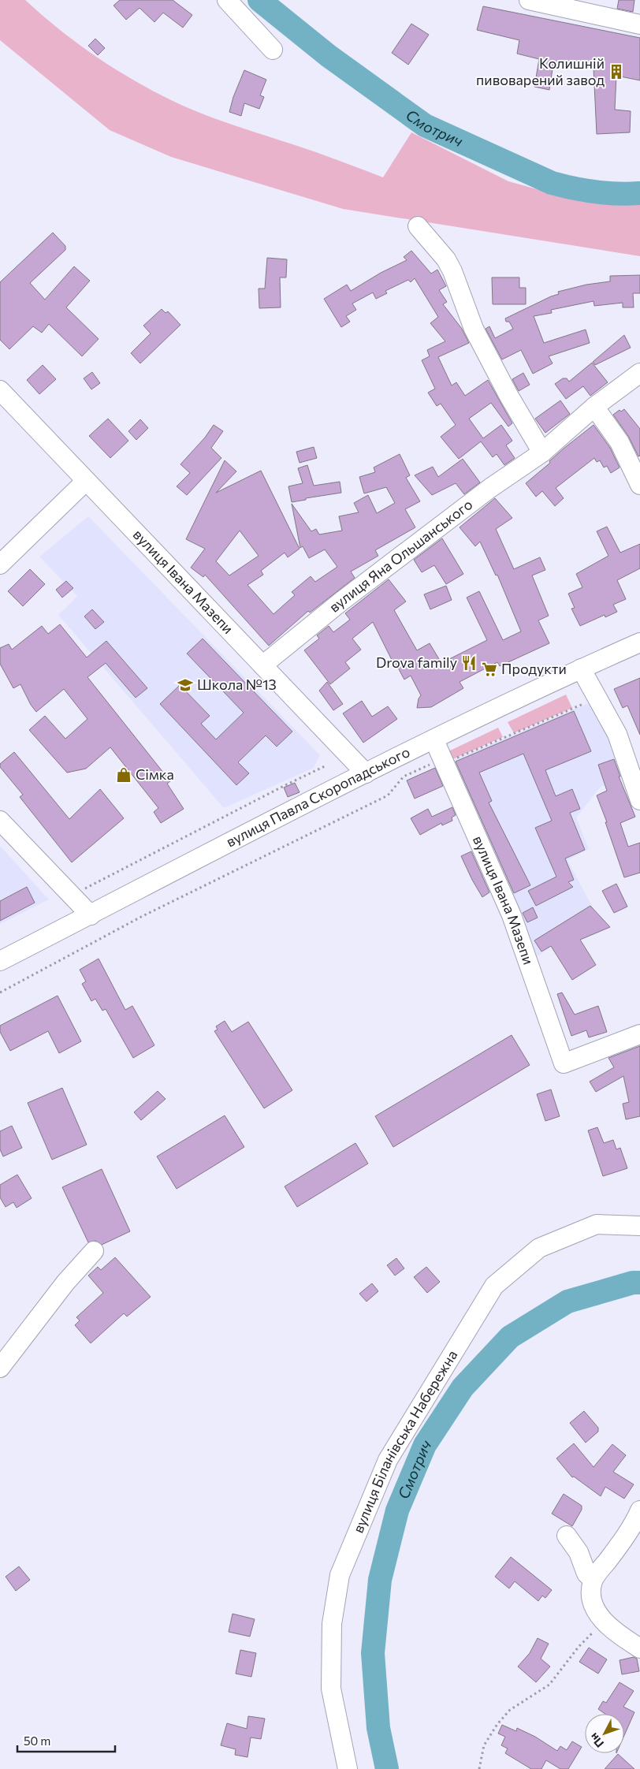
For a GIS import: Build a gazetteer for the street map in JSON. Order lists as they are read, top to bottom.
{
  "streets": {
    "street": [
      "вулиця Яна Ольшанського",
      "вулиця Івана Мазепи",
      "вулиця Павла Скоропадського",
      "вулиця Біланівська Набережна"
    ]
  },
  "crossings": [
    ["вулиця Яна Ольшанського", "вулиця Івана Мазепи"],
    ["вулиця Івана Мазепи", "вулиця Павла Скоропадського"]
  ],
  "water": ["Смотрич"],
  "places": {
    "building": ["Колишній пивоварений завод"],
    "restaurant": ["Drova family"],
    "supermarket": ["Продукти"],
    "school or university": ["Школа №13"],
    "shop": ["Сімка"]
  },
  "scale_bar": "50 m",
  "north": "bottom left"
}
